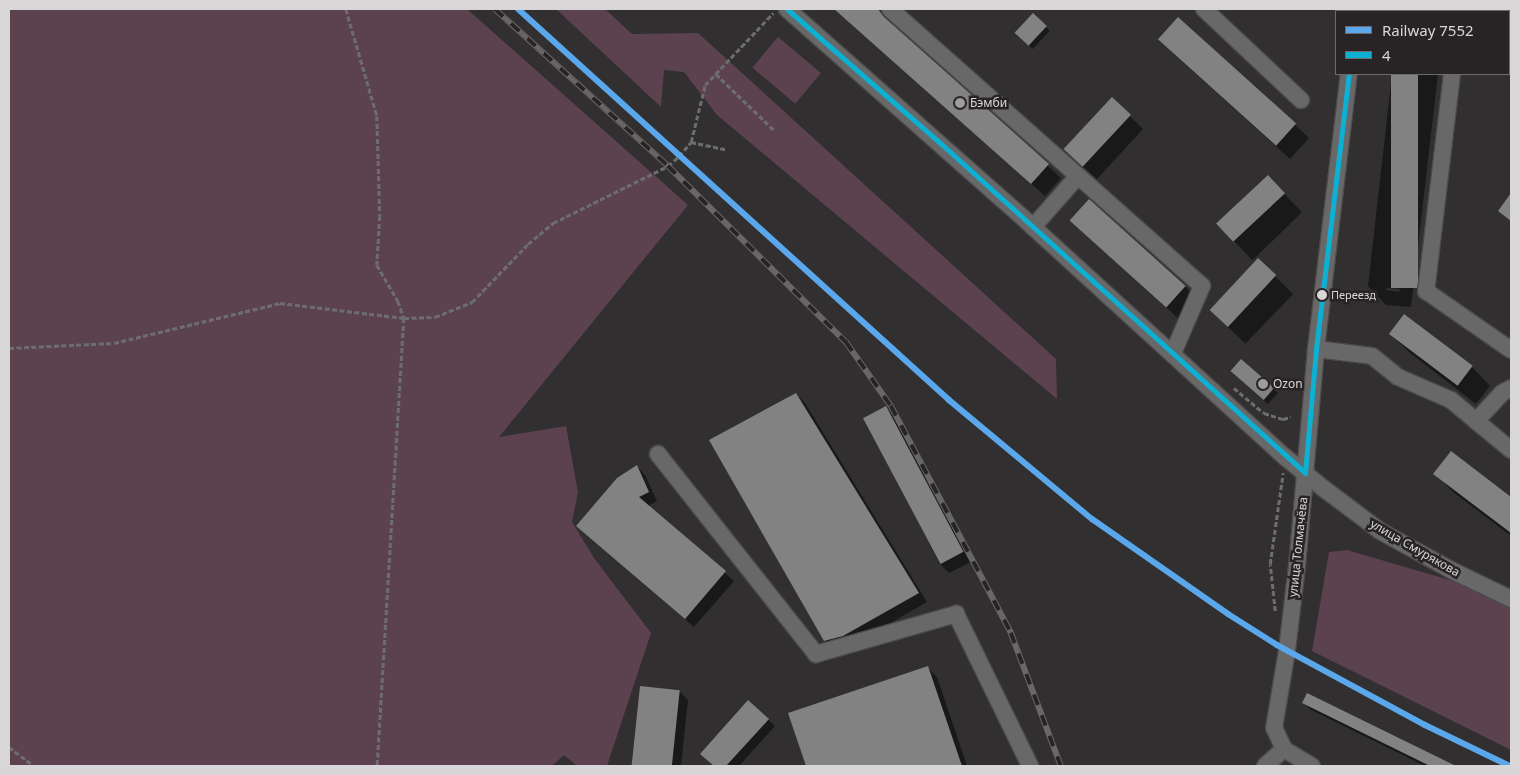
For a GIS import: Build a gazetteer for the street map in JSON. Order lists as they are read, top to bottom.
{
  "streets": {
    "street": ["улица Толмачёва", "улица Смурякова"]
  },
  "crossings": [
    ["улица Толмачёва", "улица Смурякова"]
  ],
  "places": ["Бэмби", "Переезд", "Ozon"],
  "lines": ["rail line 7552", "transit line 4"],
  "legend": ["Railway 7552", "4"]
}
